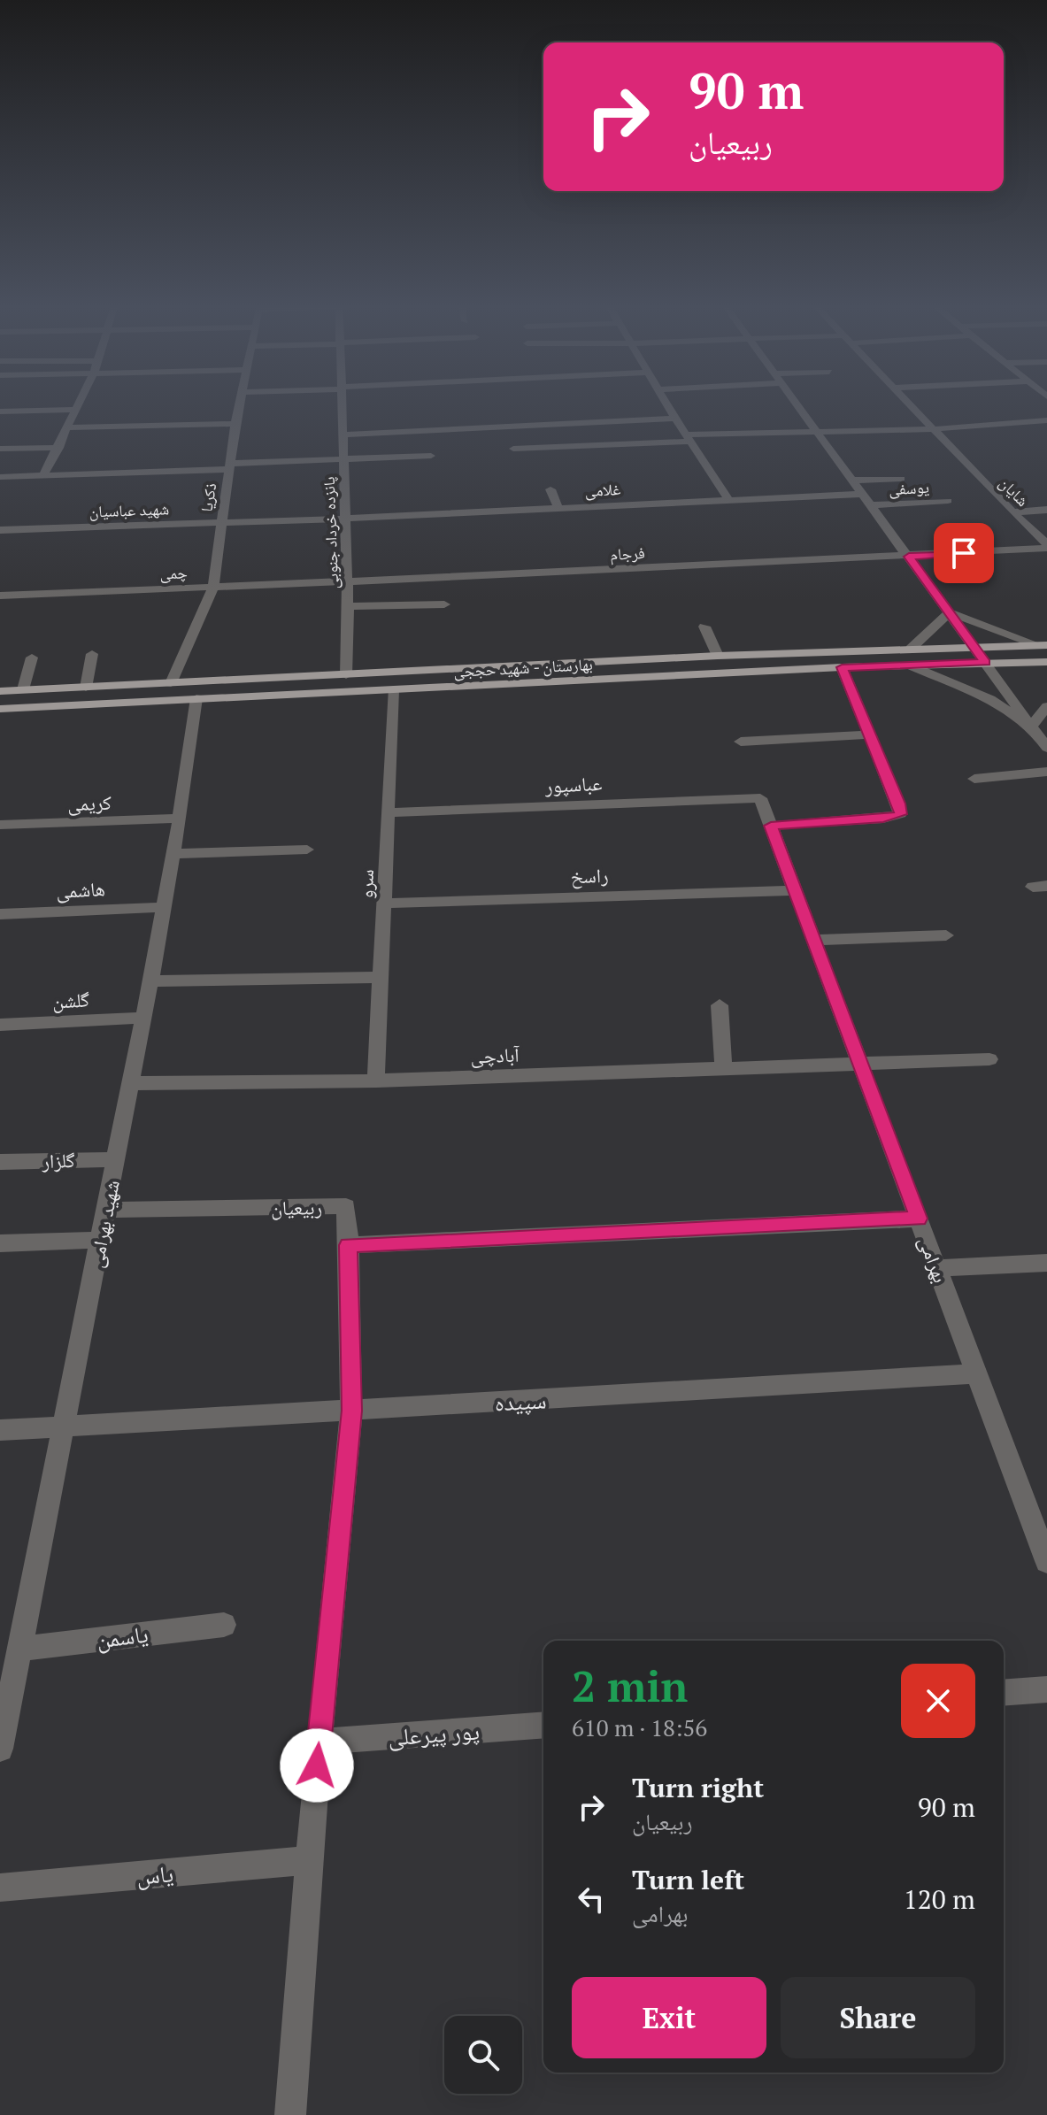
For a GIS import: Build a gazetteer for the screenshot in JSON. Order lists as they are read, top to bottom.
{
  "streets": {
    "main road": ["بهارستان - شهید حججی"],
    "street": [
      "یوسفی",
      "غلامی",
      "شایان",
      "ذکریا",
      "شهید عباسیان",
      "پانزده خرداد جنوبی",
      "فرجام",
      "چمی",
      "عباسپور",
      "کریمی",
      "راسخ",
      "سرو",
      "هاشمی",
      "گلشن",
      "آبادچی",
      "گلزار",
      "ربیعیان",
      "شهید بهرامی",
      "بهرامی",
      "سپیده",
      "یاسمن",
      "پور پیرعلی",
      "یاس"
    ]
  },
  "crossings": [
    ["غلامی", "شهید عباسیان"],
    ["غلامی", "پانزده خرداد جنوبی"],
    ["شایان", "فرجام"],
    ["ذکریا", "شهید عباسیان"],
    ["ذکریا", "چمی"],
    ["ذکریا", "بهارستان - شهید حججی"],
    ["شهید عباسیان", "پانزده خرداد جنوبی"],
    ["پانزده خرداد جنوبی", "فرجام"],
    ["پانزده خرداد جنوبی", "چمی"],
    ["پانزده خرداد جنوبی", "بهارستان - شهید حججی"],
    ["فرجام", "چمی"],
    ["بهارستان - شهید حججی", "سرو"],
    ["بهارستان - شهید حججی", "شهید بهرامی"],
    ["عباسپور", "سرو"],
    ["عباسپور", "بهرامی"],
    ["کریمی", "شهید بهرامی"],
    ["راسخ", "سرو"],
    ["راسخ", "بهرامی"],
    ["سرو", "آبادچی"],
    ["هاشمی", "شهید بهرامی"],
    ["گلشن", "شهید بهرامی"],
    ["آبادچی", "شهید بهرامی"],
    ["آبادچی", "بهرامی"],
    ["گلزار", "شهید بهرامی"],
    ["ربیعیان", "شهید بهرامی"],
    ["شهید بهرامی", "سپیده"],
    ["شهید بهرامی", "یاسمن"],
    ["بهرامی", "سپیده"]
  ],
  "page": {
    "turn": ["90 m", "ربیعیان"],
    "heading": ["2 min", "610 m · 18:56"],
    "list": [
      {
        "name": "Turn right",
        "note": "ربیعیان",
        "value": "90 m"
      },
      {
        "name": "Turn left",
        "note": "بهرامی",
        "value": "120 m"
      }
    ],
    "buttons": ["Exit", "Share"]
  }
}
